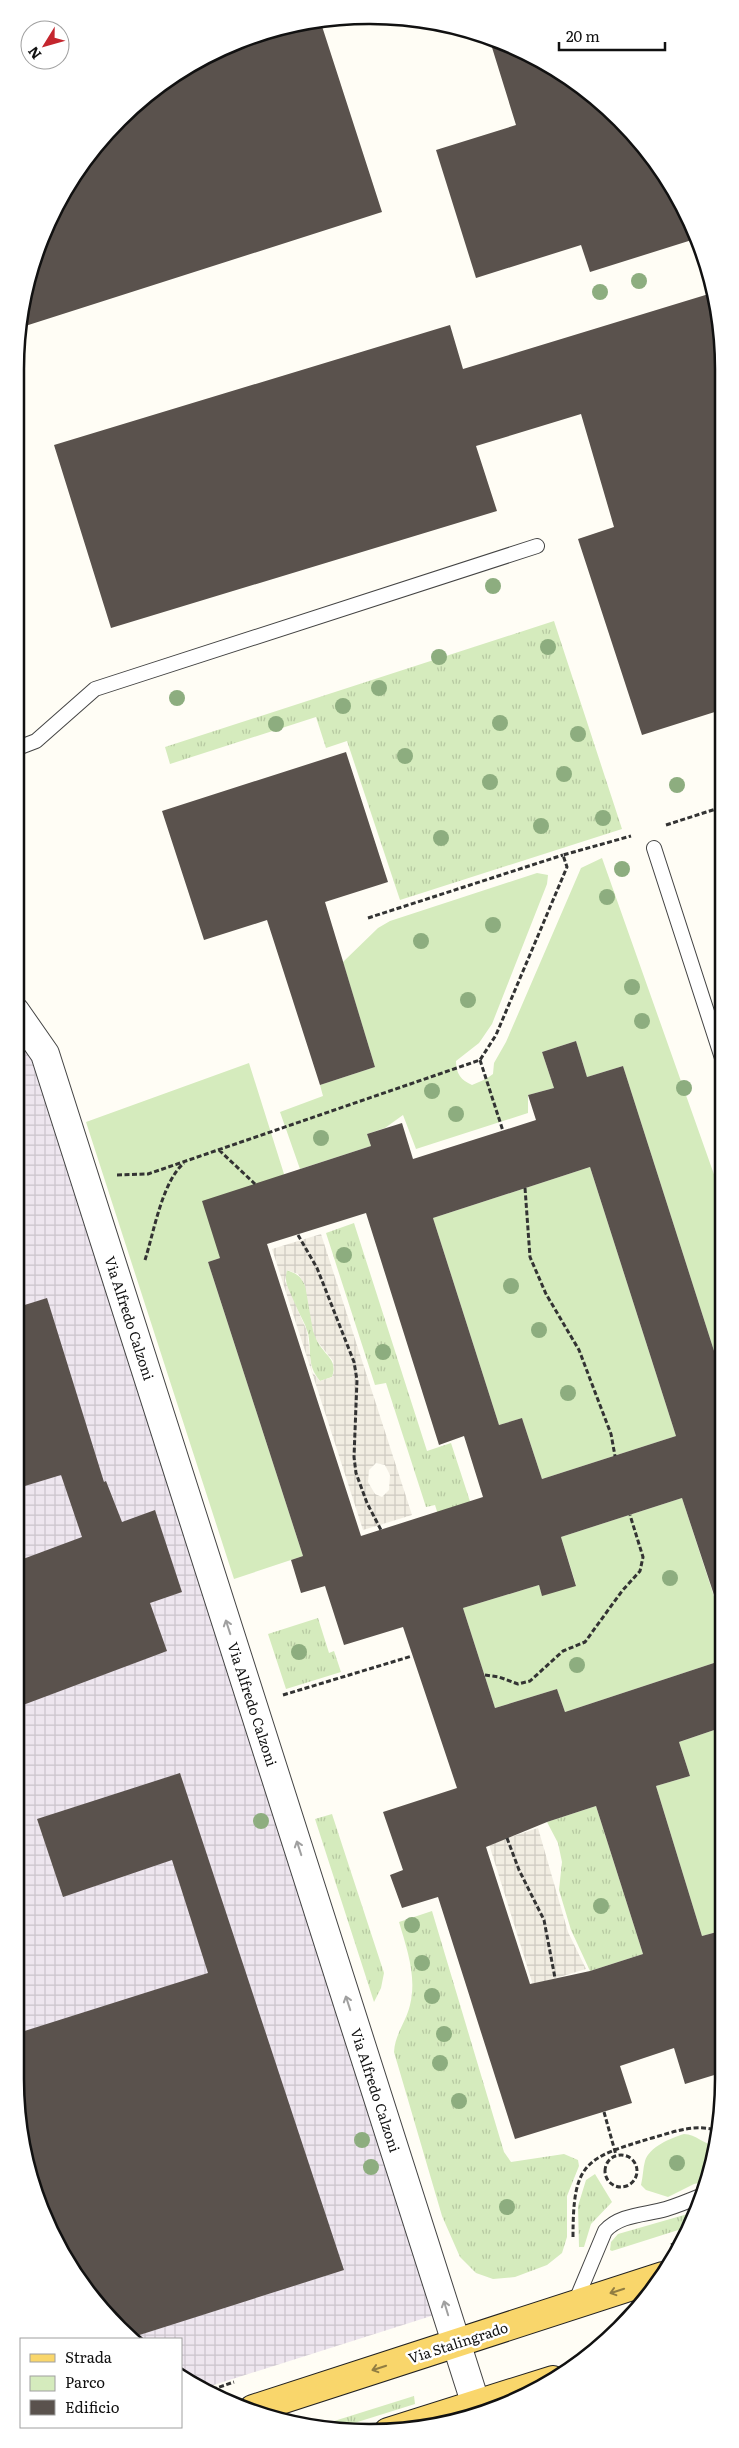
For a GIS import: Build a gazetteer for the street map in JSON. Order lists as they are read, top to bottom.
{
  "streets": {
    "main road": ["Via Stalingrado"],
    "street": ["Via Alfredo Calzoni"]
  },
  "crossings": [
    ["Via Alfredo Calzoni", "Via Stalingrado"]
  ],
  "one_way": ["Via Alfredo Calzoni", "Via Stalingrado"],
  "legend": ["Strada", "Parco", "Edificio"],
  "scale_bar": "20 m",
  "north": "bottom left"
}
